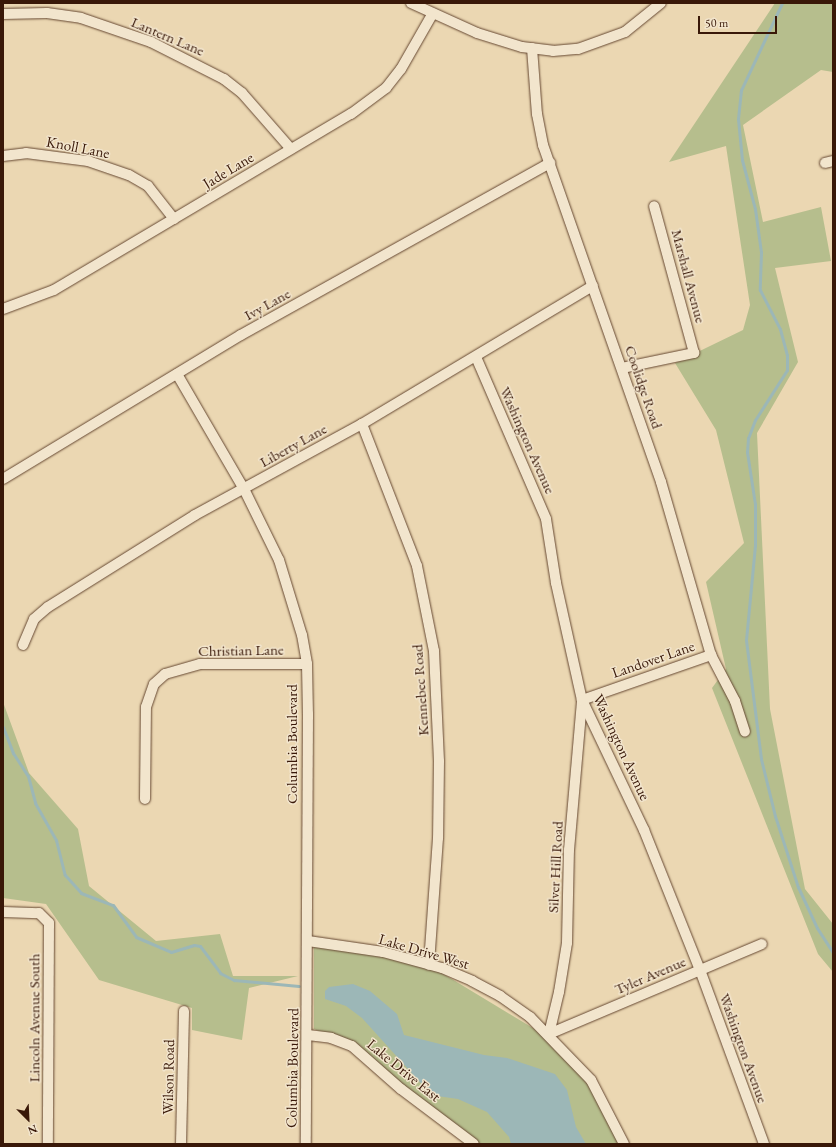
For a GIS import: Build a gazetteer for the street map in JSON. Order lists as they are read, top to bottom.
{
  "streets": {
    "street": [
      "Lantern Lane",
      "Knoll Lane",
      "Jade Lane",
      "Marshall Avenue",
      "Ivy Lane",
      "Coolidge Road",
      "Washington Avenue",
      "Liberty Lane",
      "Christian Lane",
      "Landover Lane",
      "Kennebec Road",
      "Columbia Boulevard",
      "Silver Hill Road",
      "Lake Drive West",
      "Tyler Avenue",
      "Lincoln Avenue South",
      "Lake Drive East",
      "Wilson Road"
    ]
  },
  "crossings": [
    ["Lantern Lane", "Jade Lane"],
    ["Knoll Lane", "Jade Lane"],
    ["Marshall Avenue", "Coolidge Road"],
    ["Ivy Lane", "Coolidge Road"],
    ["Ivy Lane", "Columbia Boulevard"],
    ["Coolidge Road", "Liberty Lane"],
    ["Coolidge Road", "Landover Lane"],
    ["Washington Avenue", "Liberty Lane"],
    ["Washington Avenue", "Landover Lane"],
    ["Washington Avenue", "Silver Hill Road"],
    ["Washington Avenue", "Tyler Avenue"],
    ["Liberty Lane", "Kennebec Road"],
    ["Liberty Lane", "Columbia Boulevard"],
    ["Christian Lane", "Columbia Boulevard"],
    ["Landover Lane", "Silver Hill Road"],
    ["Kennebec Road", "Lake Drive West"],
    ["Columbia Boulevard", "Lake Drive West"],
    ["Columbia Boulevard", "Lake Drive East"],
    ["Silver Hill Road", "Lake Drive West"],
    ["Silver Hill Road", "Tyler Avenue"],
    ["Lake Drive West", "Tyler Avenue"]
  ],
  "scale_bar": "50 m",
  "north": "bottom right"
}
